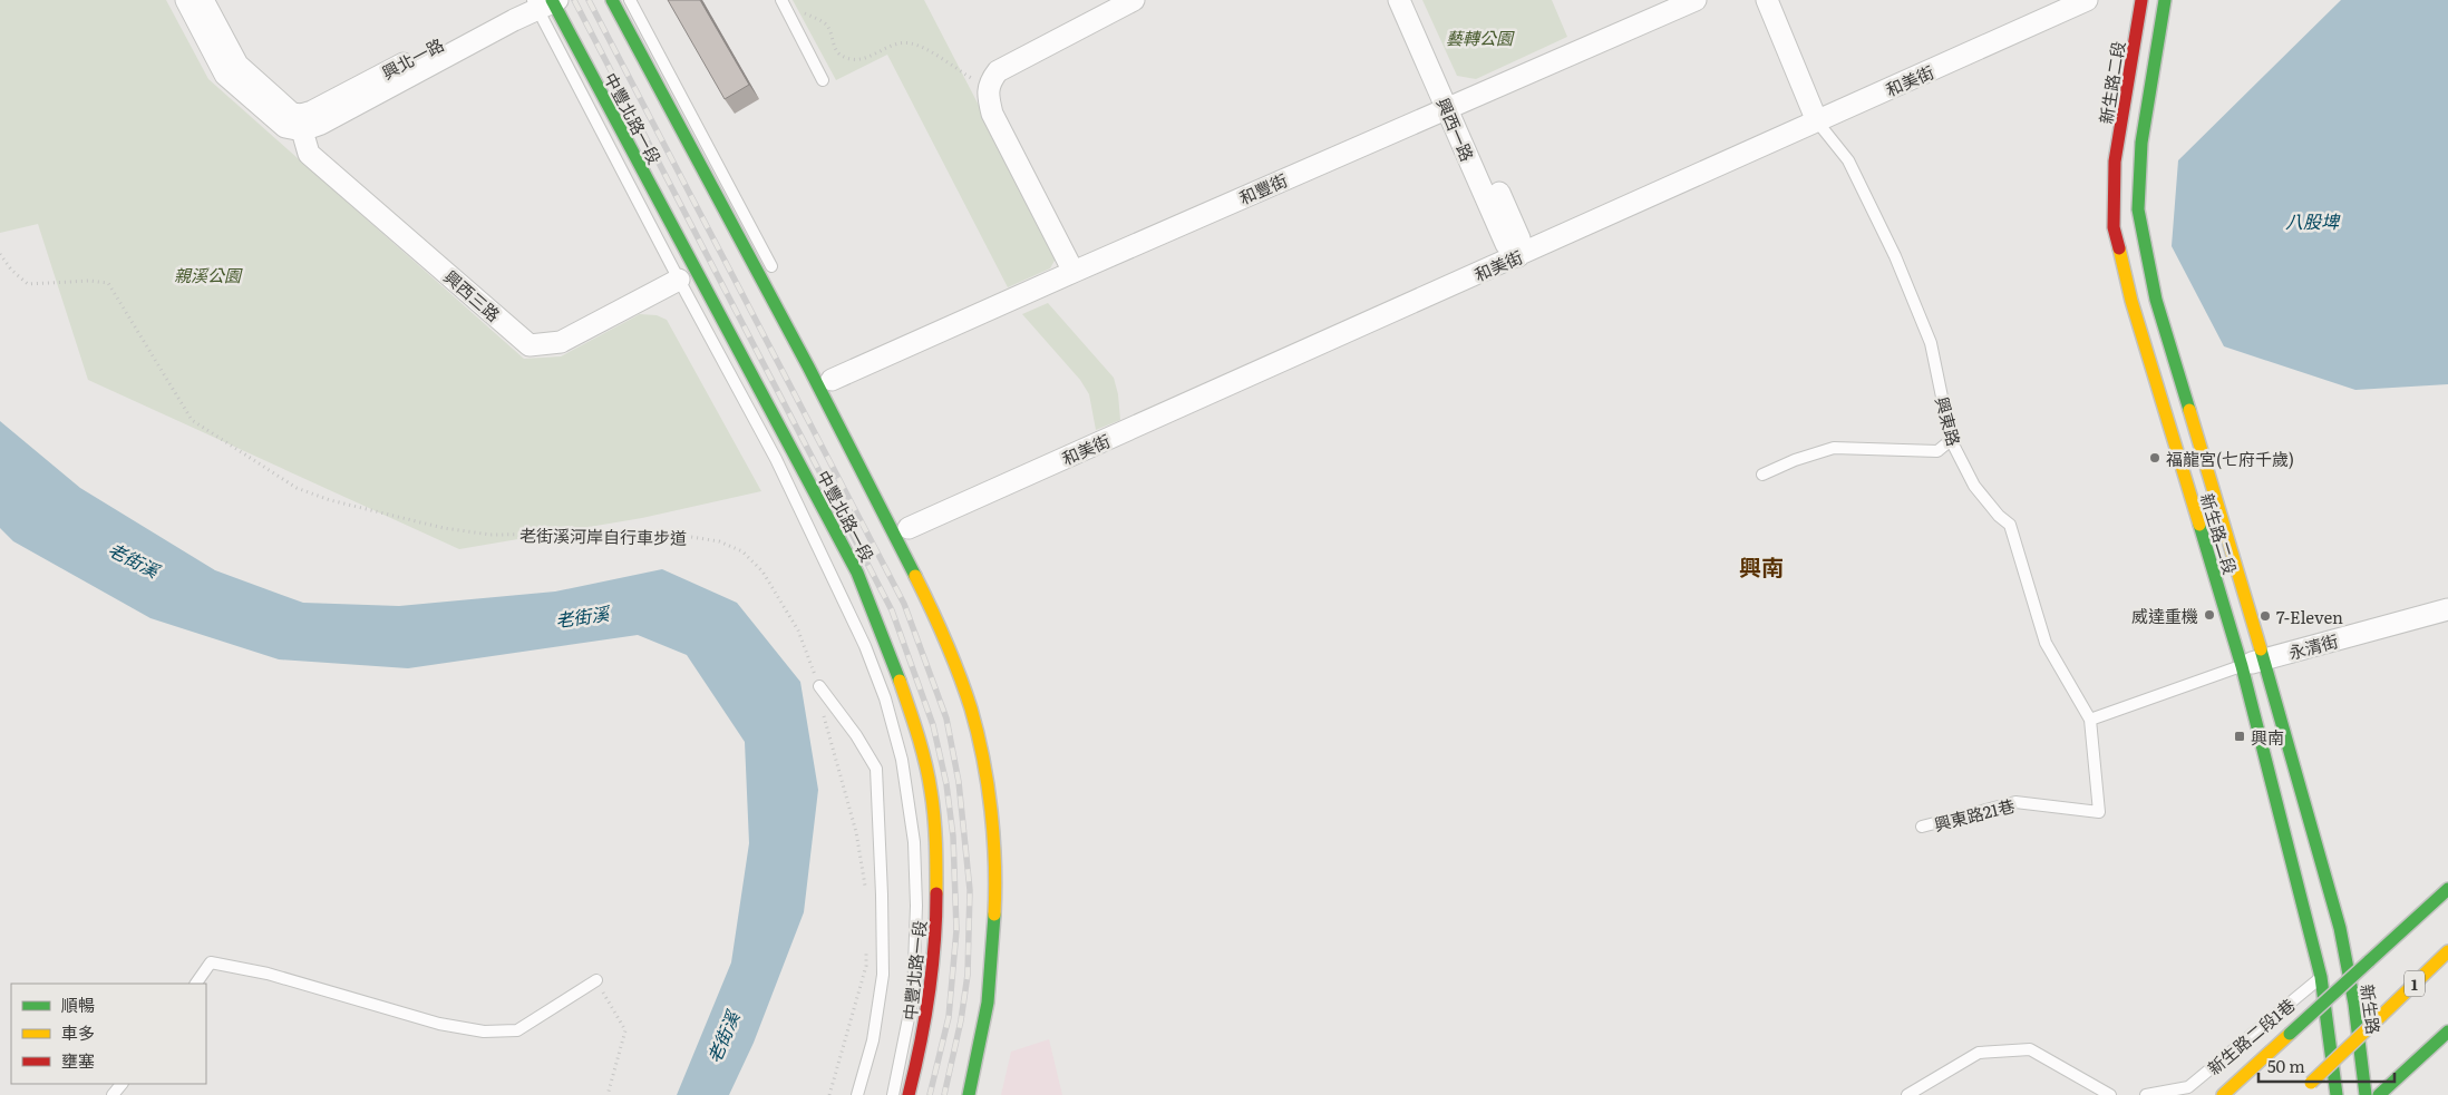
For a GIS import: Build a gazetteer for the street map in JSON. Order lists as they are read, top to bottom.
{
  "streets": {
    "main road": [
      "新生路二段",
      "中豐北路一段",
      "1",
      "新生路"
    ],
    "street": [
      "和美街",
      "興西一路",
      "和豐街",
      "興西三路",
      "興東路",
      "永清街"
    ],
    "lane": ["興東路21巷", "新生路二段1巷"],
    "path": ["老街溪河岸自行車步道"]
  },
  "crossings": [
    ["和美街", "中豐北路一段"],
    ["和美街", "興西一路"],
    ["和美街", "興東路"],
    ["新生路二段", "永清街"],
    ["新生路二段", "新生路"],
    ["新生路二段", "新生路二段1巷"],
    ["中豐北路一段", "興西三路"],
    ["興西一路", "和豐街"],
    ["興東路", "興東路21巷"]
  ],
  "districts": ["興南"],
  "water": ["八股埤", "老街溪"],
  "parks": ["藝轉公園", "親溪公園"],
  "places": {
    "other": ["福龍宮(七府千歲)", "威達重機", "7-Eleven"],
    "transit": ["興南"]
  },
  "legend": ["順暢", "車多", "壅塞"],
  "scale_bar": "50 m"
}
